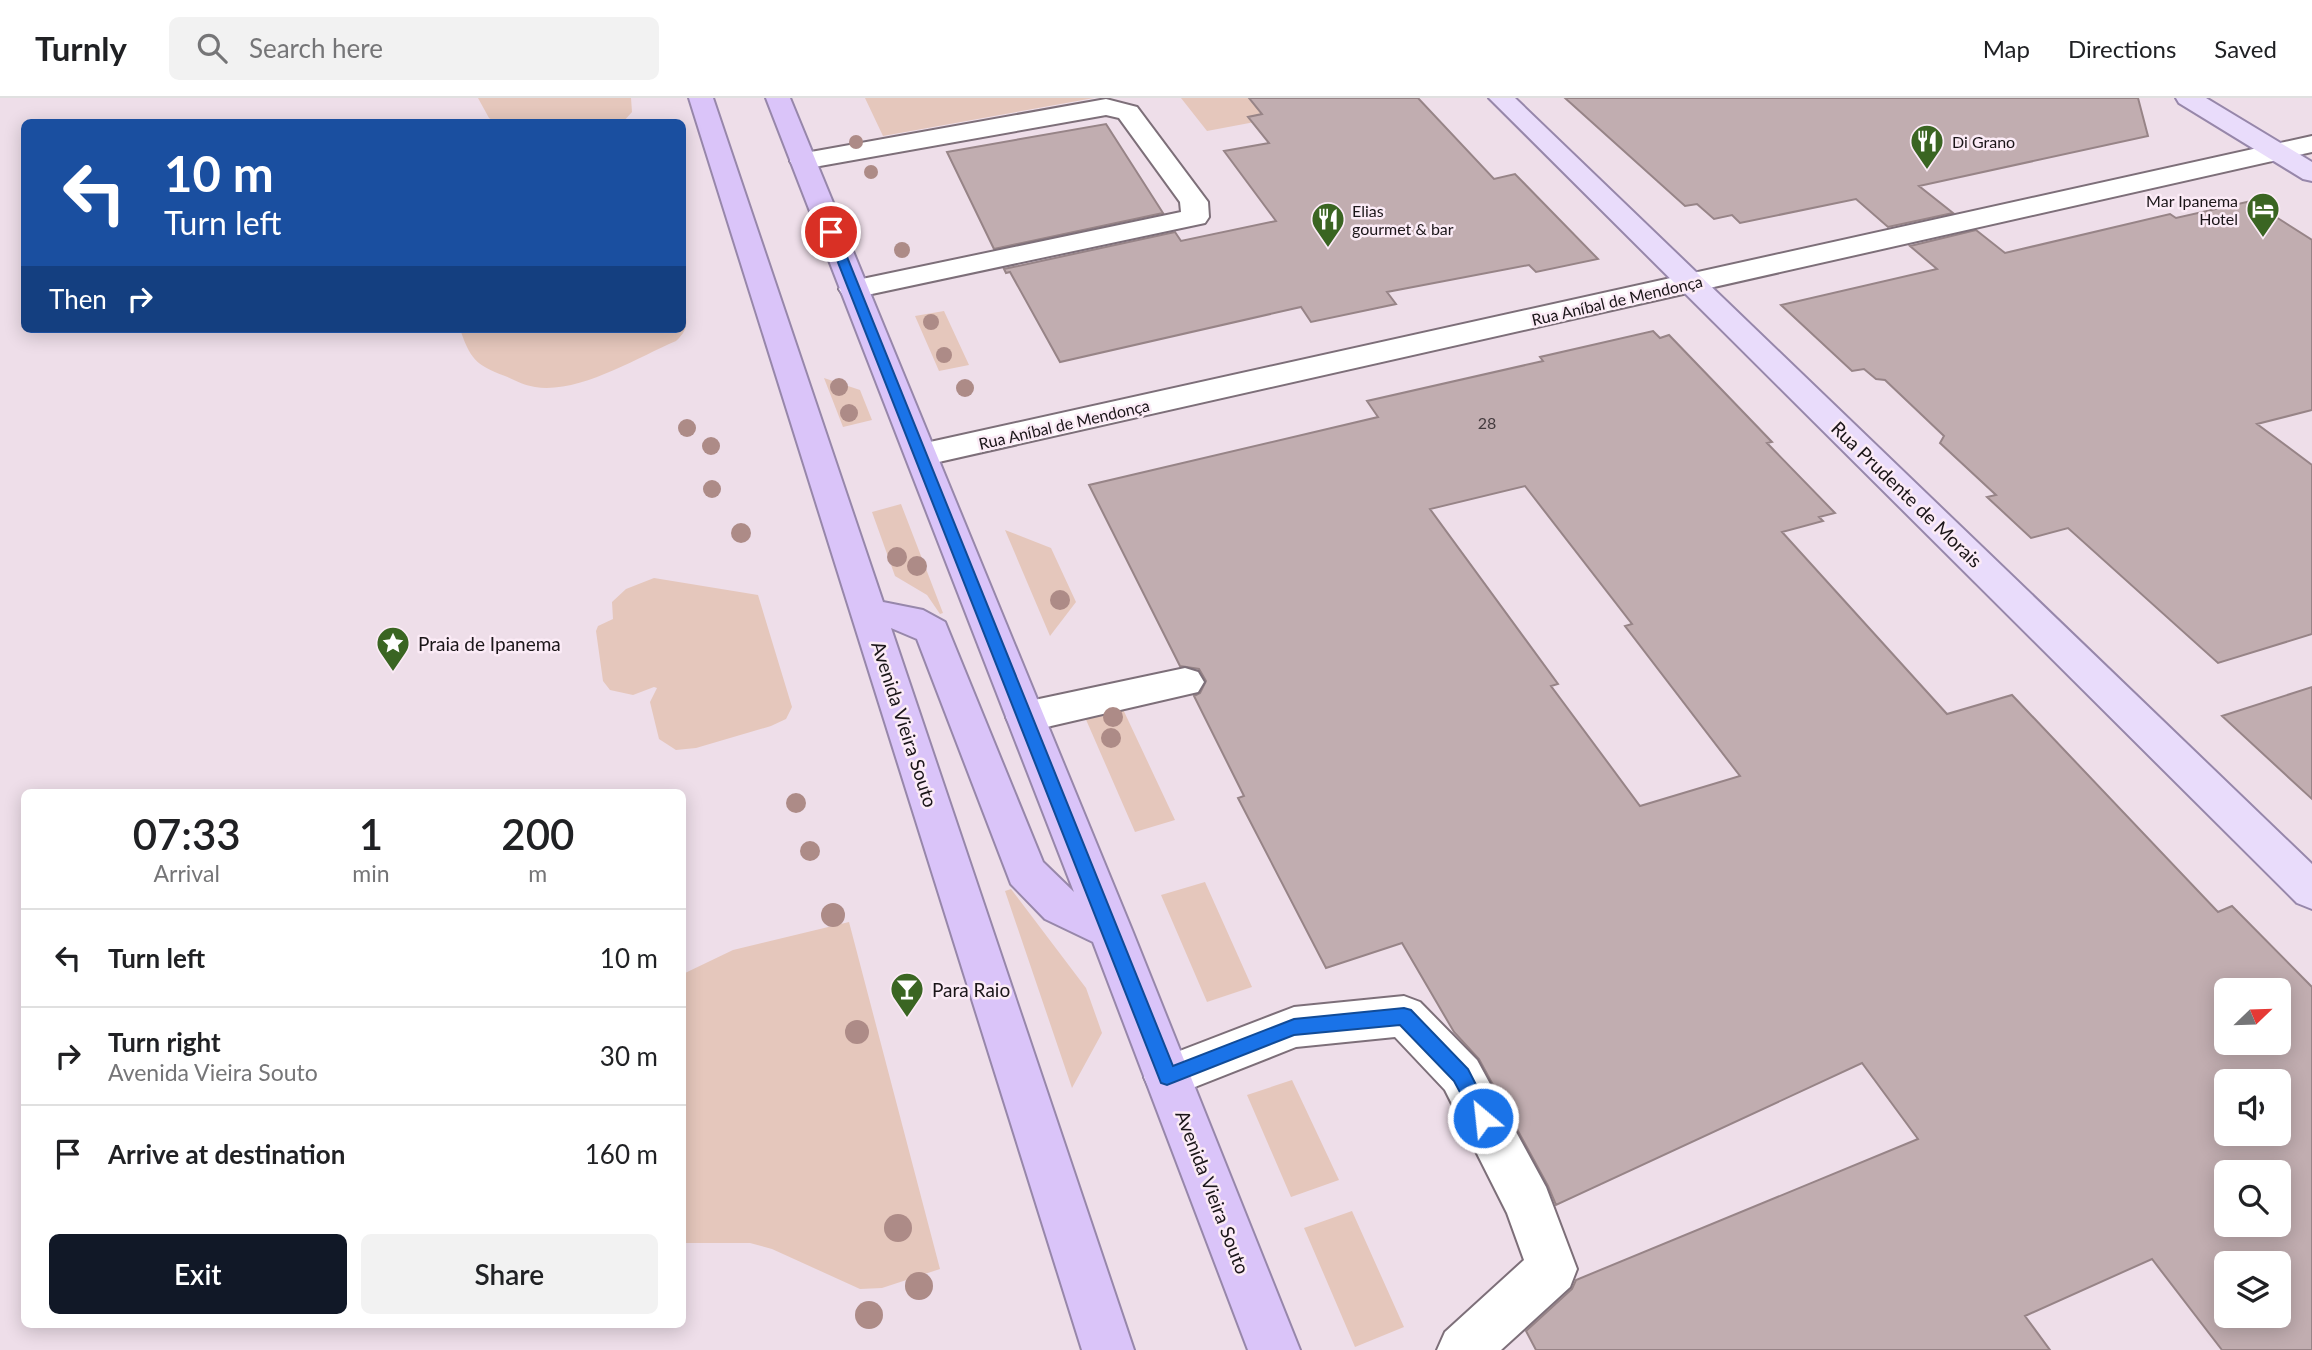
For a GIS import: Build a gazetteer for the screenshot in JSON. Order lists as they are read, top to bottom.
{
  "streets": {
    "highway": ["Avenida Vieira Souto"],
    "main road": ["Rua Prudente de Morais"],
    "street": ["Rua Aníbal de Mendonça"]
  },
  "crossings": [
    ["Rua Aníbal de Mendonça", "Rua Prudente de Morais"],
    ["Rua Aníbal de Mendonça", "Avenida Vieira Souto"]
  ],
  "places": {
    "restaurant": ["Di Grano", "Elias gourmet & bar"],
    "hotel": ["Mar Ipanema Hotel"],
    "place": ["Praia de Ipanema"],
    "bar": ["Para Raio"]
  },
  "house_numbers": ["28"],
  "north": "top right",
  "page": {
    "header": "Turnly",
    "search": "Search here",
    "nav": ["Map", "Directions", "Saved"],
    "turn": ["10 m", "Turn left"],
    "then": "Then",
    "eta": [
      "07:33",
      "Arrival",
      "1",
      "min",
      "200",
      "m"
    ],
    "list": [
      {
        "name": "Turn left",
        "value": "10 m"
      },
      {
        "name": "Turn right",
        "note": "Avenida Vieira Souto",
        "value": "30 m"
      },
      {
        "name": "Arrive at destination",
        "value": "160 m"
      }
    ],
    "buttons": ["Exit", "Share"]
  }
}
